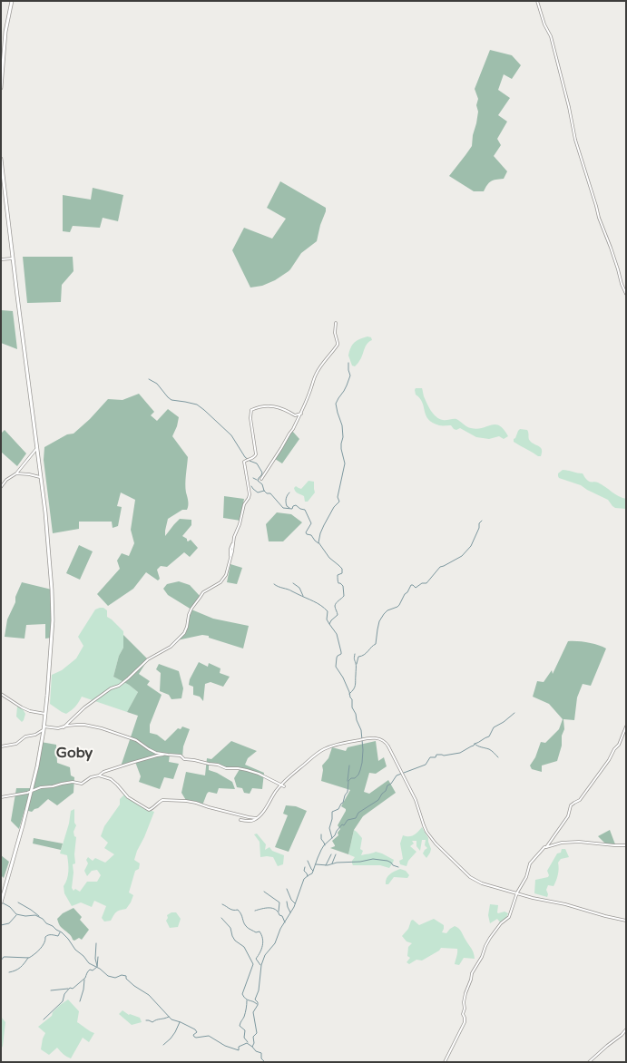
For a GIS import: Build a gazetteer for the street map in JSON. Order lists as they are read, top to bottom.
{
  "districts": ["Goby"]
}
